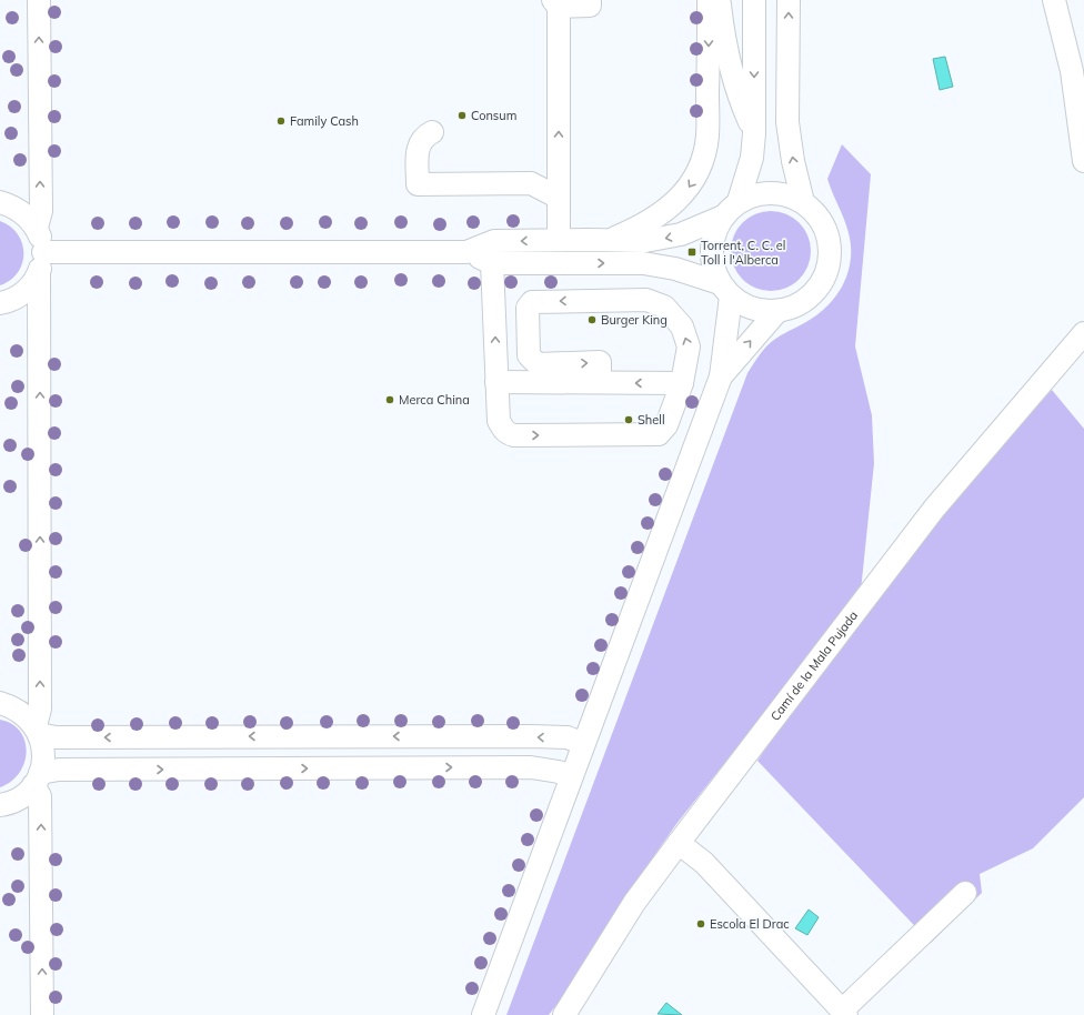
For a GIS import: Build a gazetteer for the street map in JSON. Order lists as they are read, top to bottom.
{
  "streets": {
    "street": ["Camí de la Mala Pujada"]
  },
  "places": {
    "other": [
      "Consum",
      "Family Cash",
      "Burger King",
      "Merca China",
      "Shell",
      "Escola El Drac"
    ],
    "transit": ["Torrent, C. C. el Toll i l'Alberca"]
  }
}
